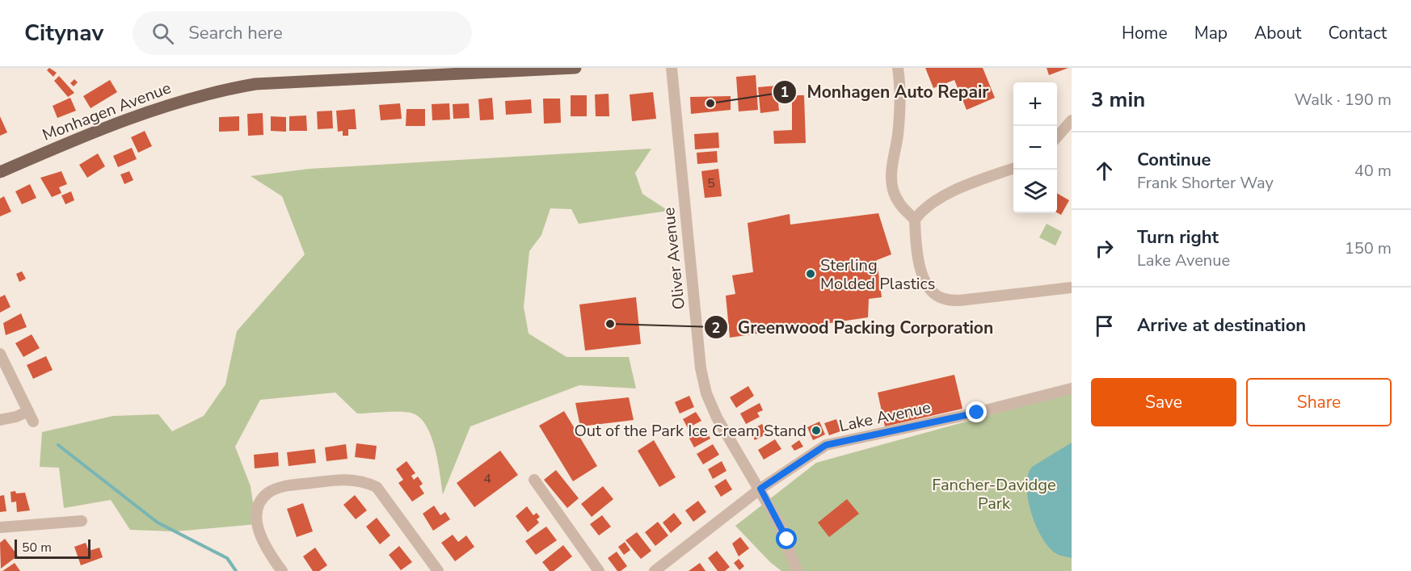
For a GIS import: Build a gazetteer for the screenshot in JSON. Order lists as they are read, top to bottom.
{
  "streets": {
    "main road": ["Monhagen Avenue"],
    "street": ["Oliver Avenue", "Lake Avenue"]
  },
  "crossings": [
    ["Oliver Avenue", "Lake Avenue"]
  ],
  "parks": ["Fancher-Davidge Park"],
  "places": [
    "Monhagen Auto Repair",
    "Sterling Molded Plastics",
    "Greenwood Packing Corporation",
    "Out of the Park Ice Cream Stand"
  ],
  "house_numbers": ["5", "4"],
  "scale_bar": "50 m",
  "page": {
    "header": "Citynav",
    "search": "Search here",
    "nav": [
      "Home",
      "Map",
      "About",
      "Contact"
    ],
    "heading": ["3 min", "Walk · 190 m"],
    "map_buttons": ["+", "−"],
    "list": [
      ["Continue", "Frank Shorter Way", "40 m"],
      ["Turn right", "Lake Avenue", "150 m"],
      "Arrive at destination"
    ],
    "buttons": ["Save", "Share"],
    "scale": "50 m"
  }
}
